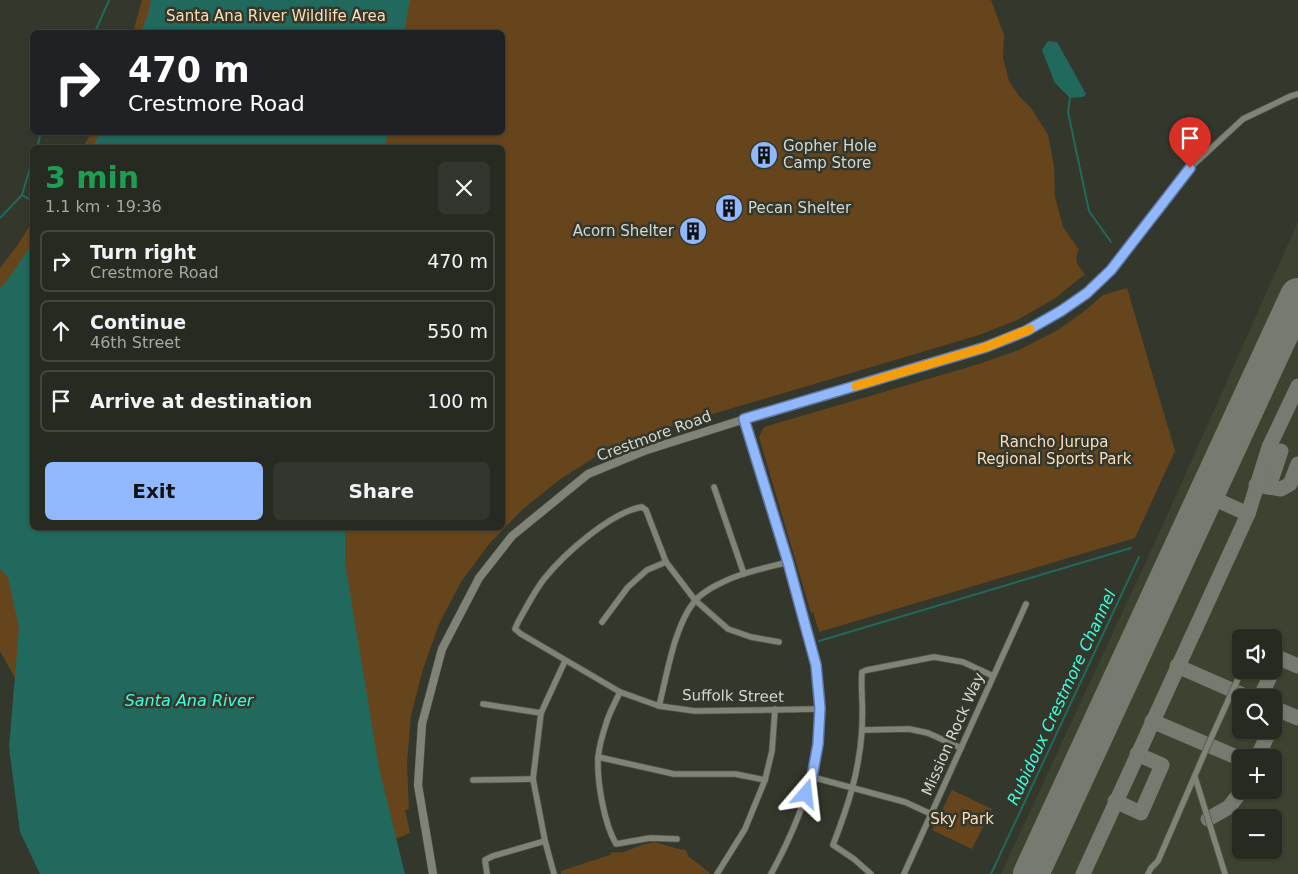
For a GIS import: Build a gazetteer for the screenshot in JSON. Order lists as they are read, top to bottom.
{
  "streets": {
    "street": ["Crestmore Road", "Suffolk Street", "Mission Rock Way"]
  },
  "water": ["Rubidoux Crestmore Channel", "Santa Ana River"],
  "parks": ["Santa Ana River Wildlife Area", "Rancho Jurupa Regional Sports Park", "Sky Park"],
  "places": {
    "building": ["Gopher Hole Camp Store", "Pecan Shelter", "Acorn Shelter"]
  },
  "page": {
    "turn": ["470 m", "Crestmore Road"],
    "heading": ["3 min", "1.1 km · 19:36"],
    "list": [
      {
        "name": "Turn right",
        "note": "Crestmore Road",
        "value": "470 m"
      },
      {
        "name": "Continue",
        "note": "46th Street",
        "value": "550 m"
      },
      {
        "name": "Arrive at destination",
        "value": "100 m"
      }
    ],
    "buttons": ["Exit", "Share"],
    "map_buttons": ["+", "−"]
  }
}
